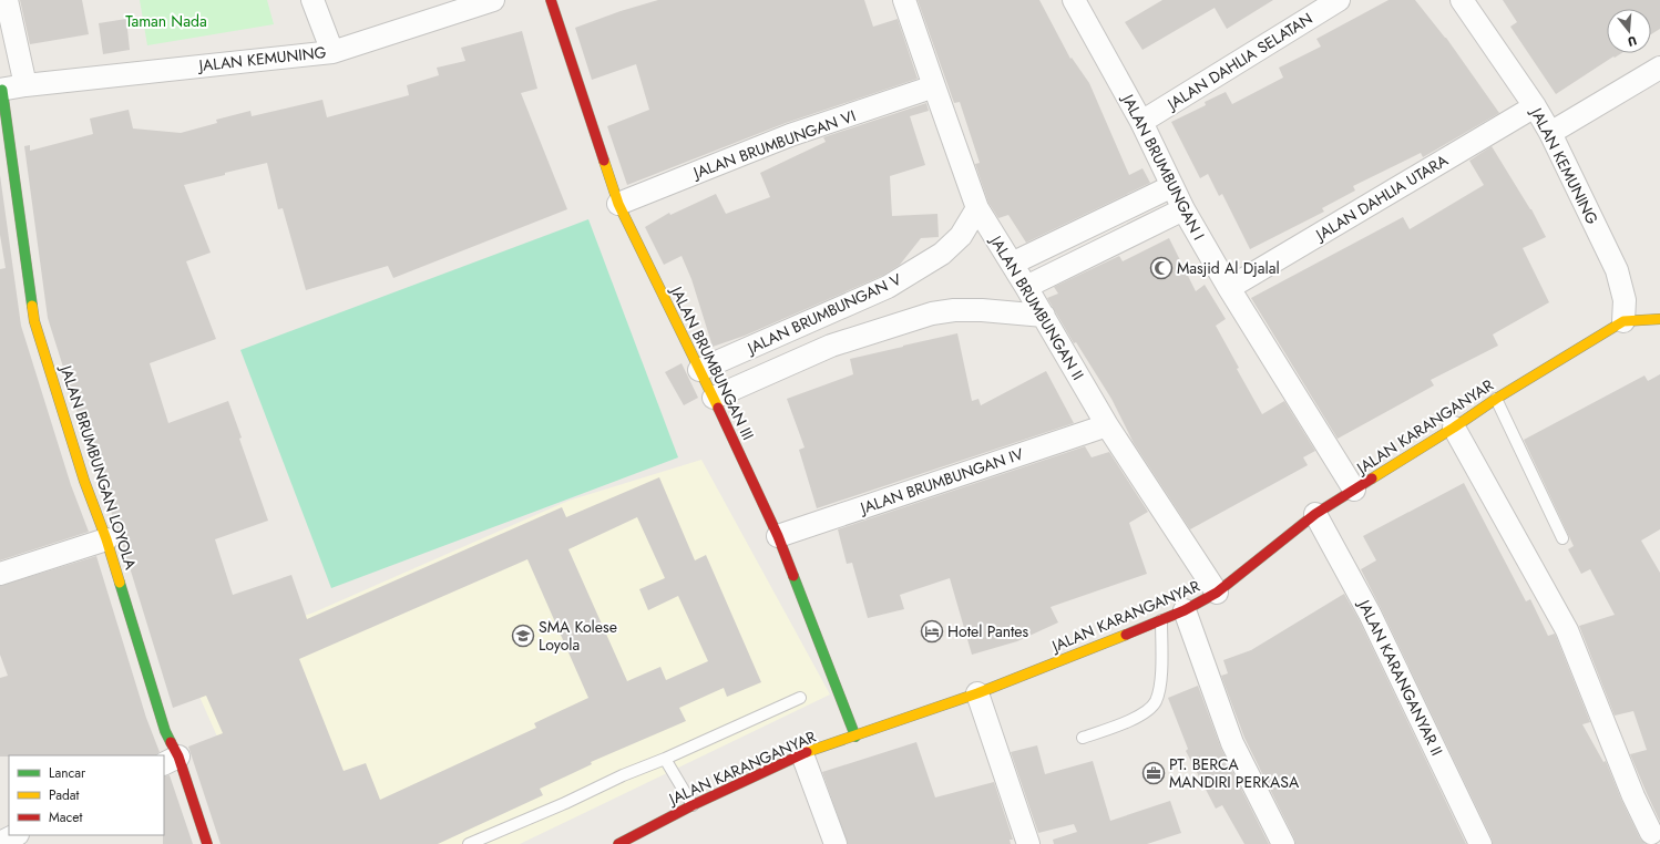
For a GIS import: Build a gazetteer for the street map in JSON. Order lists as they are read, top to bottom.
{
  "streets": {
    "street": [
      "JALAN KEMUNING",
      "JALAN DAHLIA SELATAN",
      "JALAN BRUMBUNGAN VI",
      "JALAN BRUMBUNGAN I",
      "JALAN DAHLIA UTARA",
      "JALAN BRUMBUNGAN II",
      "JALAN BRUMBUNGAN V",
      "JALAN BRUMBUNGAN III",
      "JALAN KARANGANYAR",
      "JALAN BRUMBUNGAN LOYOLA",
      "JALAN BRUMBUNGAN IV",
      "JALAN KARANGANYAR II"
    ]
  },
  "crossings": [
    ["JALAN KEMUNING", "JALAN DAHLIA UTARA"],
    ["JALAN KEMUNING", "JALAN KARANGANYAR"],
    ["JALAN KEMUNING", "JALAN BRUMBUNGAN LOYOLA"],
    ["JALAN DAHLIA SELATAN", "JALAN BRUMBUNGAN I"],
    ["JALAN BRUMBUNGAN VI", "JALAN BRUMBUNGAN II"],
    ["JALAN BRUMBUNGAN VI", "JALAN BRUMBUNGAN III"],
    ["JALAN BRUMBUNGAN I", "JALAN DAHLIA UTARA"],
    ["JALAN BRUMBUNGAN I", "JALAN KARANGANYAR"],
    ["JALAN BRUMBUNGAN II", "JALAN BRUMBUNGAN V"],
    ["JALAN BRUMBUNGAN II", "JALAN KARANGANYAR"],
    ["JALAN BRUMBUNGAN II", "JALAN BRUMBUNGAN IV"],
    ["JALAN BRUMBUNGAN V", "JALAN BRUMBUNGAN III"],
    ["JALAN BRUMBUNGAN III", "JALAN KARANGANYAR"],
    ["JALAN BRUMBUNGAN III", "JALAN BRUMBUNGAN IV"],
    ["JALAN KARANGANYAR", "JALAN KARANGANYAR II"]
  ],
  "parks": ["Taman Nada"],
  "places": {
    "mosque": ["Masjid Al Djalal"],
    "hotel": ["Hotel Pantes"],
    "school or university": ["SMA Kolese Loyola"],
    "office": ["PT. BERCA MANDIRI PERKASA"]
  },
  "legend": ["Lancar", "Padat", "Macet"],
  "north": "bottom"
}
